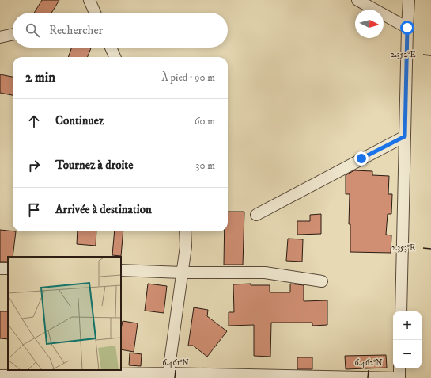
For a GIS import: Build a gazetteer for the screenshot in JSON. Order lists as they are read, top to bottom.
{
  "north": "right",
  "page": {
    "search": "Rechercher",
    "heading": ["2 min", "À pied · 90 m"],
    "list": [
      ["Continuez", "60 m"],
      ["Tournez à droite", "30 m"],
      "Arrivée à destination"
    ],
    "map_buttons": ["+", "−"]
  },
  "coordinates": [
    "2.352°E",
    "2.353°E",
    "6.461°N",
    "6.462°N"
  ]
}
